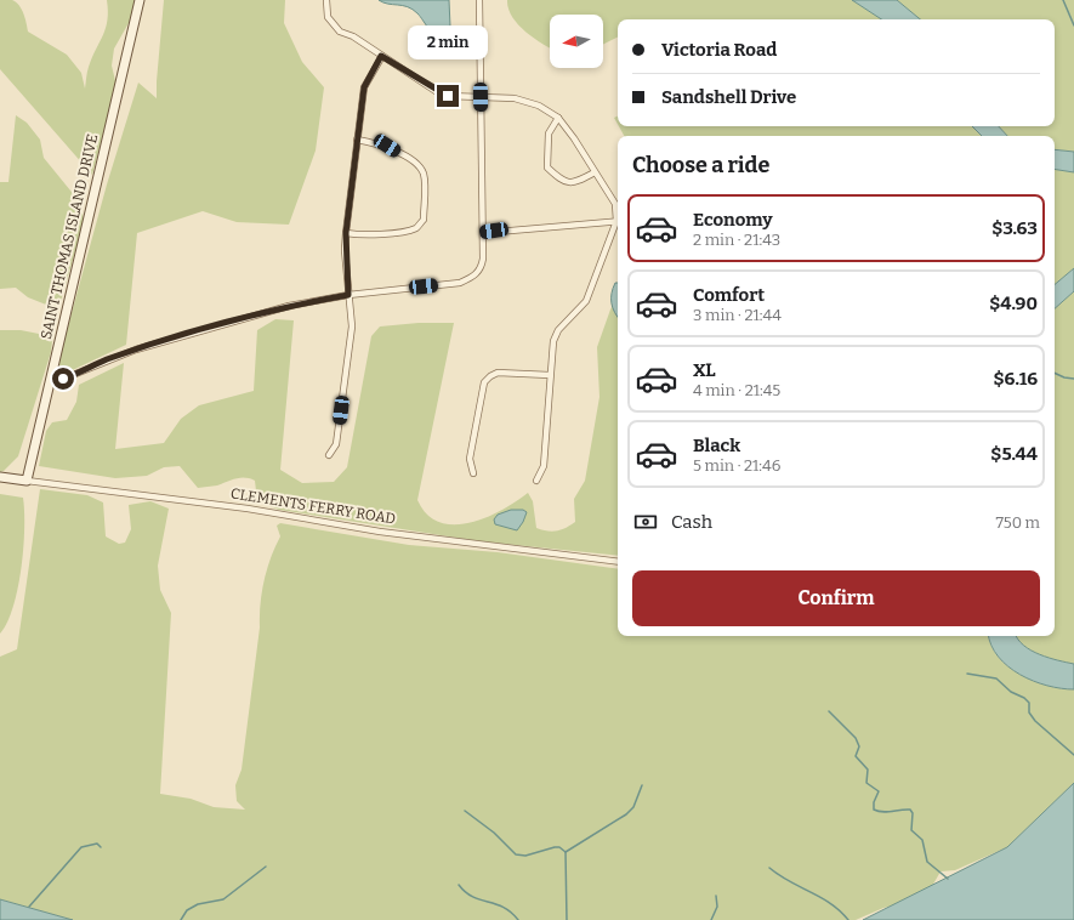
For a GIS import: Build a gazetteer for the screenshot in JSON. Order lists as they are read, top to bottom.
{
  "streets": {
    "main road": ["SAINT THOMAS ISLAND DRIVE", "CLEMENTS FERRY ROAD"]
  },
  "crossings": [
    ["SAINT THOMAS ISLAND DRIVE", "CLEMENTS FERRY ROAD"]
  ],
  "north": "left",
  "page": {
    "banner": ["Victoria Road", "Sandshell Drive"],
    "bubble": "2 min",
    "heading": "Choose a ride",
    "list": [
      {
        "name": "Economy",
        "note": "2 min · 21:43",
        "value": "$3.63"
      },
      {
        "name": "Comfort",
        "note": "3 min · 21:44",
        "value": "$4.90"
      },
      {
        "name": "XL",
        "note": "4 min · 21:45",
        "value": "$6.16"
      },
      {
        "name": "Black",
        "note": "5 min · 21:46",
        "value": "$5.44"
      }
    ],
    "pay": ["Cash", "750 m"],
    "buttons": "Confirm"
  }
}
